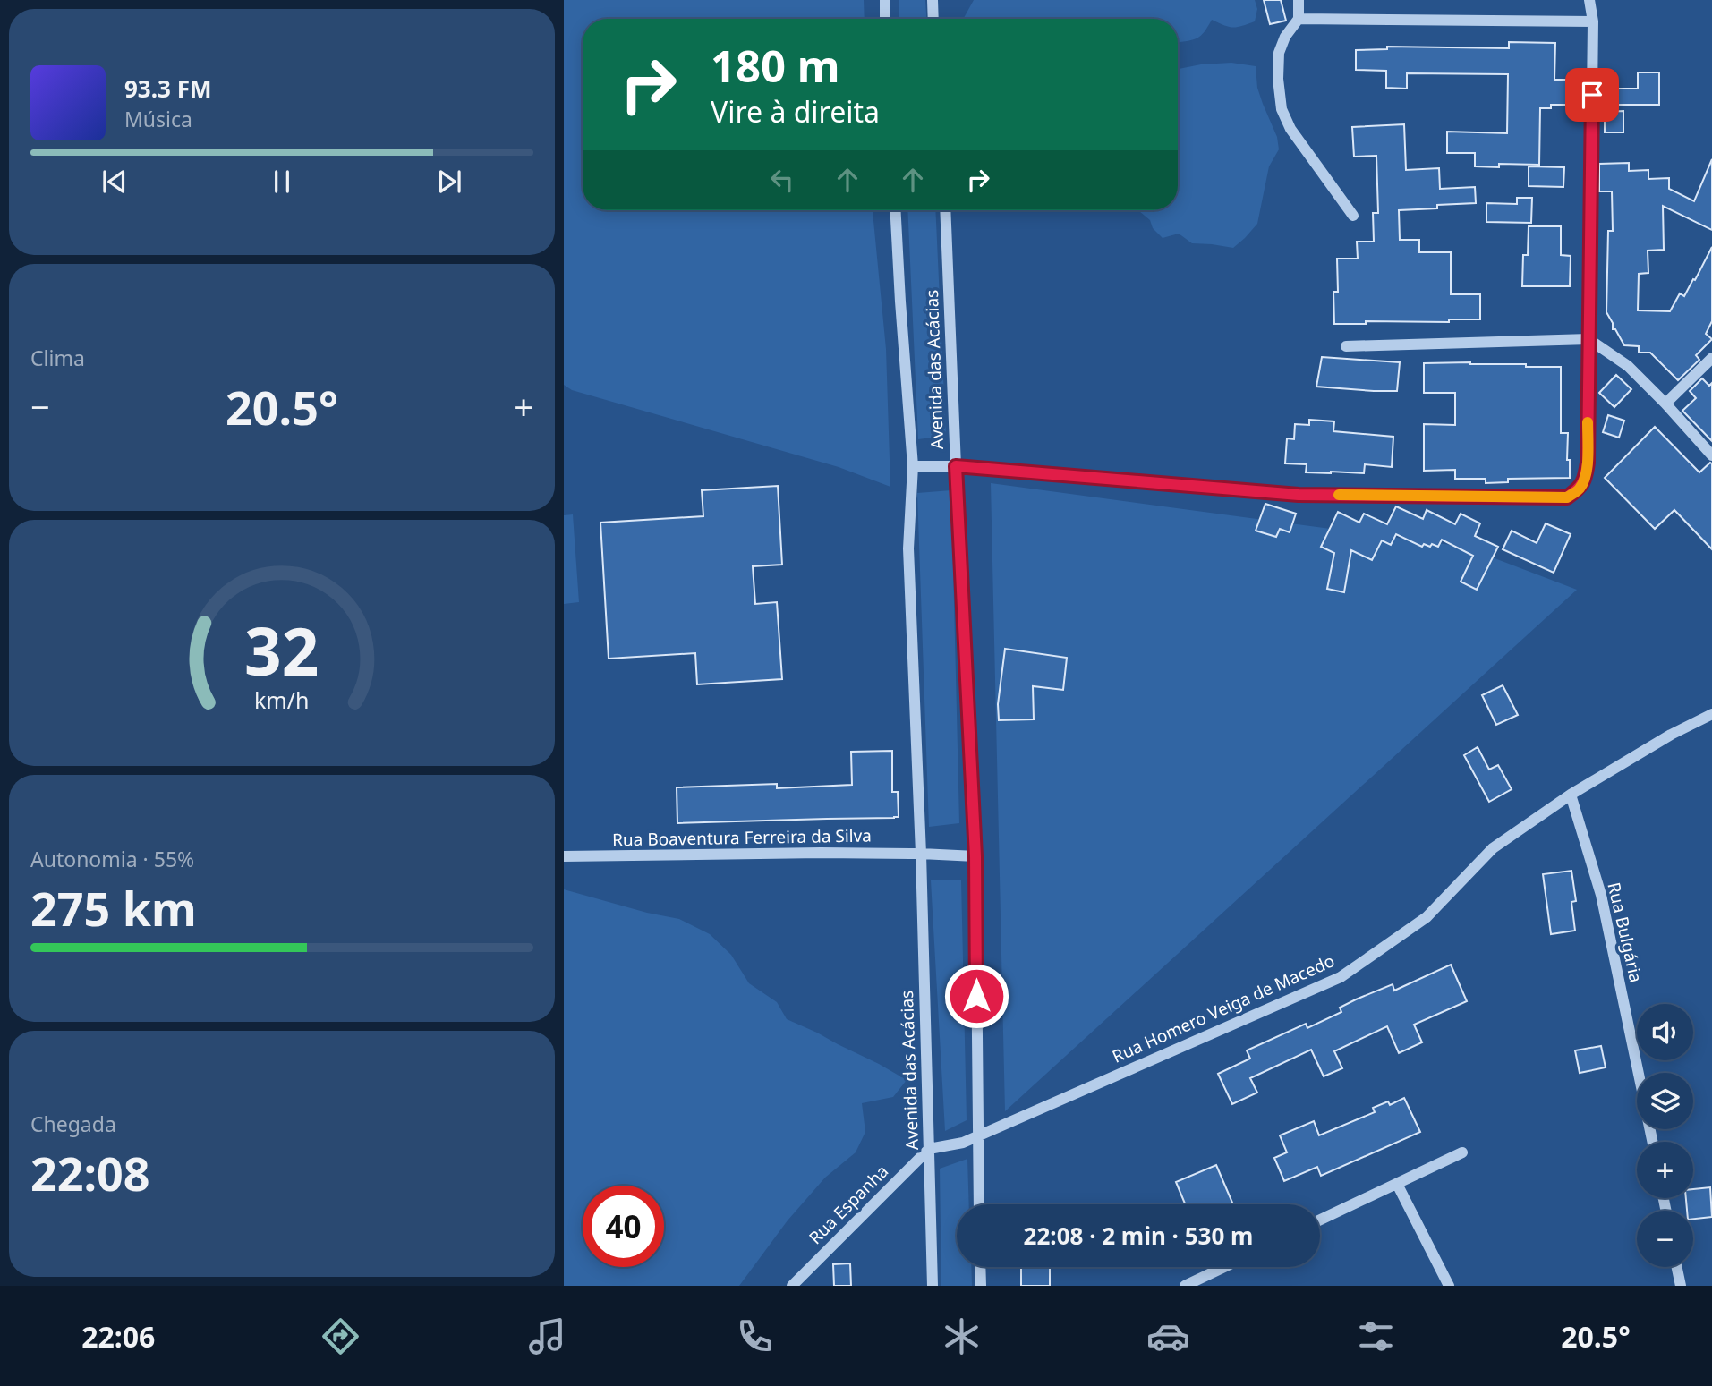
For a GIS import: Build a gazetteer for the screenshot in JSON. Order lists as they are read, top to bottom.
{
  "streets": {
    "street": [
      "Avenida das Acácias",
      "Rua Boaventura Ferreira da Silva",
      "Rua Bulgária",
      "Rua Homero Veiga de Macedo",
      "Rua Espanha"
    ]
  },
  "crossings": [
    ["Avenida das Acácias", "Rua Boaventura Ferreira da Silva"],
    ["Avenida das Acácias", "Rua Homero Veiga de Macedo"],
    ["Avenida das Acácias", "Rua Espanha"],
    ["Rua Bulgária", "Rua Homero Veiga de Macedo"]
  ],
  "page": {
    "turn": ["180 m", "Vire à direita"],
    "song": ["93.3 FM", "Música"],
    "tile": [
      "Clima",
      ["Autonomia · 55%", "275 km"],
      ["Chegada", "22:08"]
    ],
    "heat": ["−", "20.5°", "+"],
    "map_buttons": ["+", "−"],
    "limit": "40",
    "trip": "22:08 · 2 min · 530 m",
    "tabs": ["22:06", "20.5°"],
    "gauge": ["32", "km/h"]
  }
}
